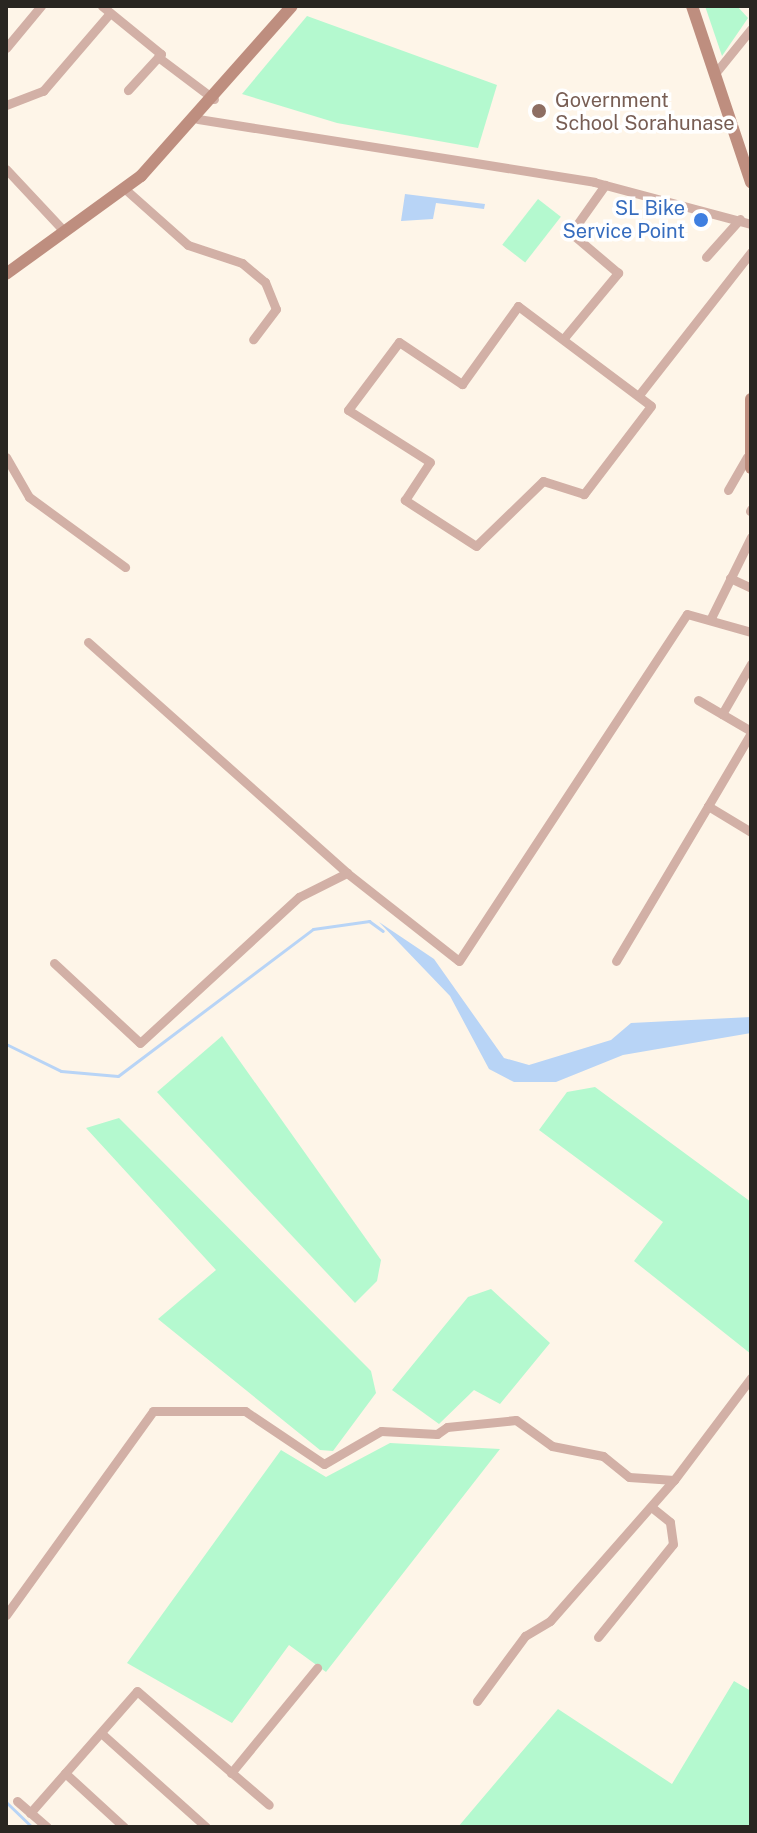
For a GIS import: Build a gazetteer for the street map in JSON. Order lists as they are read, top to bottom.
{
  "places": ["Government School Sorahunase", "SL Bike Service Point"]
}
